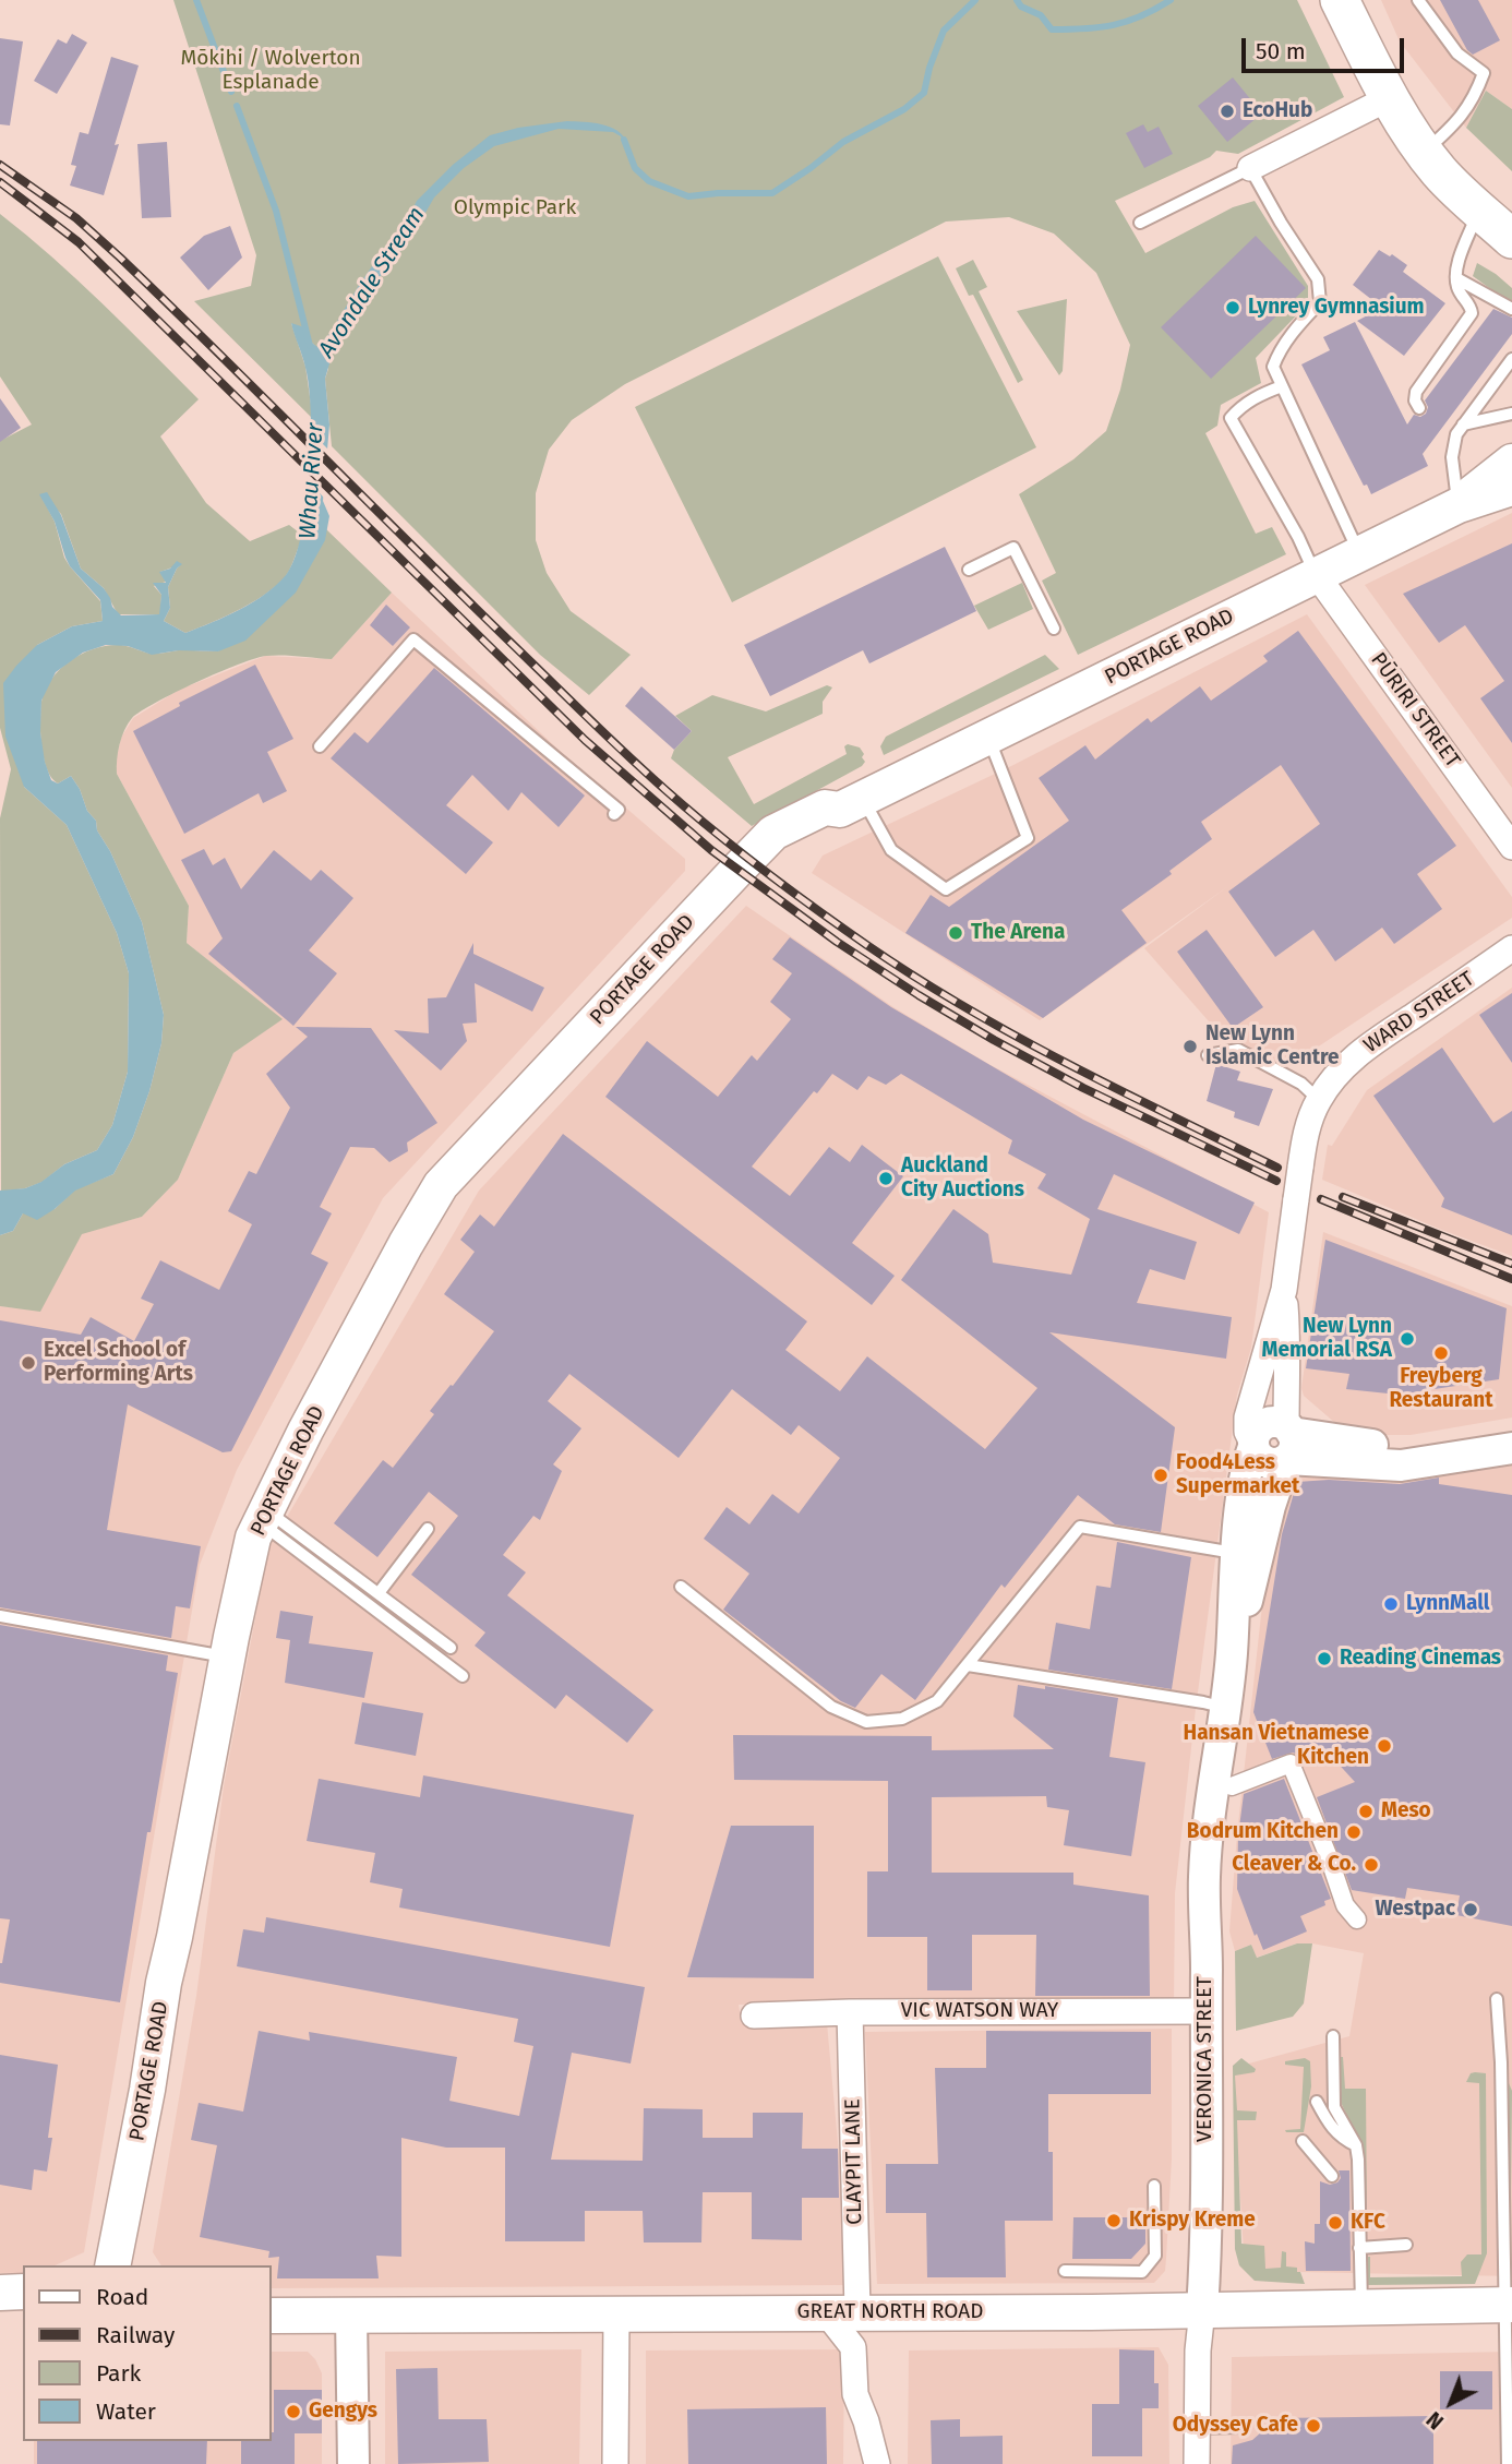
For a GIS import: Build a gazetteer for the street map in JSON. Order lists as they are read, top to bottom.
{
  "streets": {
    "main road": ["PORTAGE ROAD", "GREAT NORTH ROAD"],
    "street": [
      "PŪRIRI STREET",
      "WARD STREET",
      "VIC WATSON WAY",
      "VERONICA STREET",
      "CLAYPIT LANE"
    ]
  },
  "crossings": [
    ["PORTAGE ROAD", "PŪRIRI STREET"],
    ["WARD STREET", "VERONICA STREET"],
    ["VIC WATSON WAY", "VERONICA STREET"],
    ["VIC WATSON WAY", "CLAYPIT LANE"],
    ["VERONICA STREET", "GREAT NORTH ROAD"],
    ["CLAYPIT LANE", "GREAT NORTH ROAD"]
  ],
  "water": ["Avondale Stream", "Whau River"],
  "parks": ["Mōkihi / Wolverton Esplanade", "Olympic Park"],
  "places": [
    "EcoHub",
    "Lynrey Gymnasium",
    "The Arena",
    "New Lynn Islamic Centre",
    "Auckland City Auctions",
    "New Lynn Memorial RSA",
    "Freyberg Restaurant",
    "Excel School of Performing Arts",
    "Food4Less Supermarket",
    "LynnMall",
    "Reading Cinemas",
    "Hansan Vietnamese Kitchen",
    "Meso",
    "Bodrum Kitchen",
    "Cleaver & Co.",
    "Westpac",
    "Krispy Kreme",
    "KFC",
    "Gengys",
    "Odyssey Cafe"
  ],
  "legend": [
    "Road",
    "Railway",
    "Park",
    "Water"
  ],
  "scale_bar": "50 m",
  "north": "bottom left"
}
